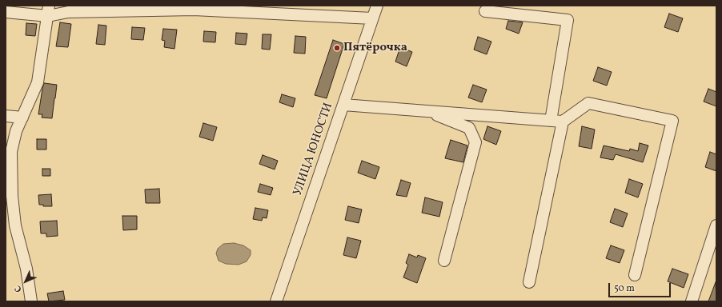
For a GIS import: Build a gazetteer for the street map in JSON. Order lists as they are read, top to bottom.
{
  "streets": {
    "street": ["УЛИЦА ЮНОСТИ"]
  },
  "places": ["Пятёрочка"],
  "scale_bar": "50 m",
  "north": "bottom left"
}
